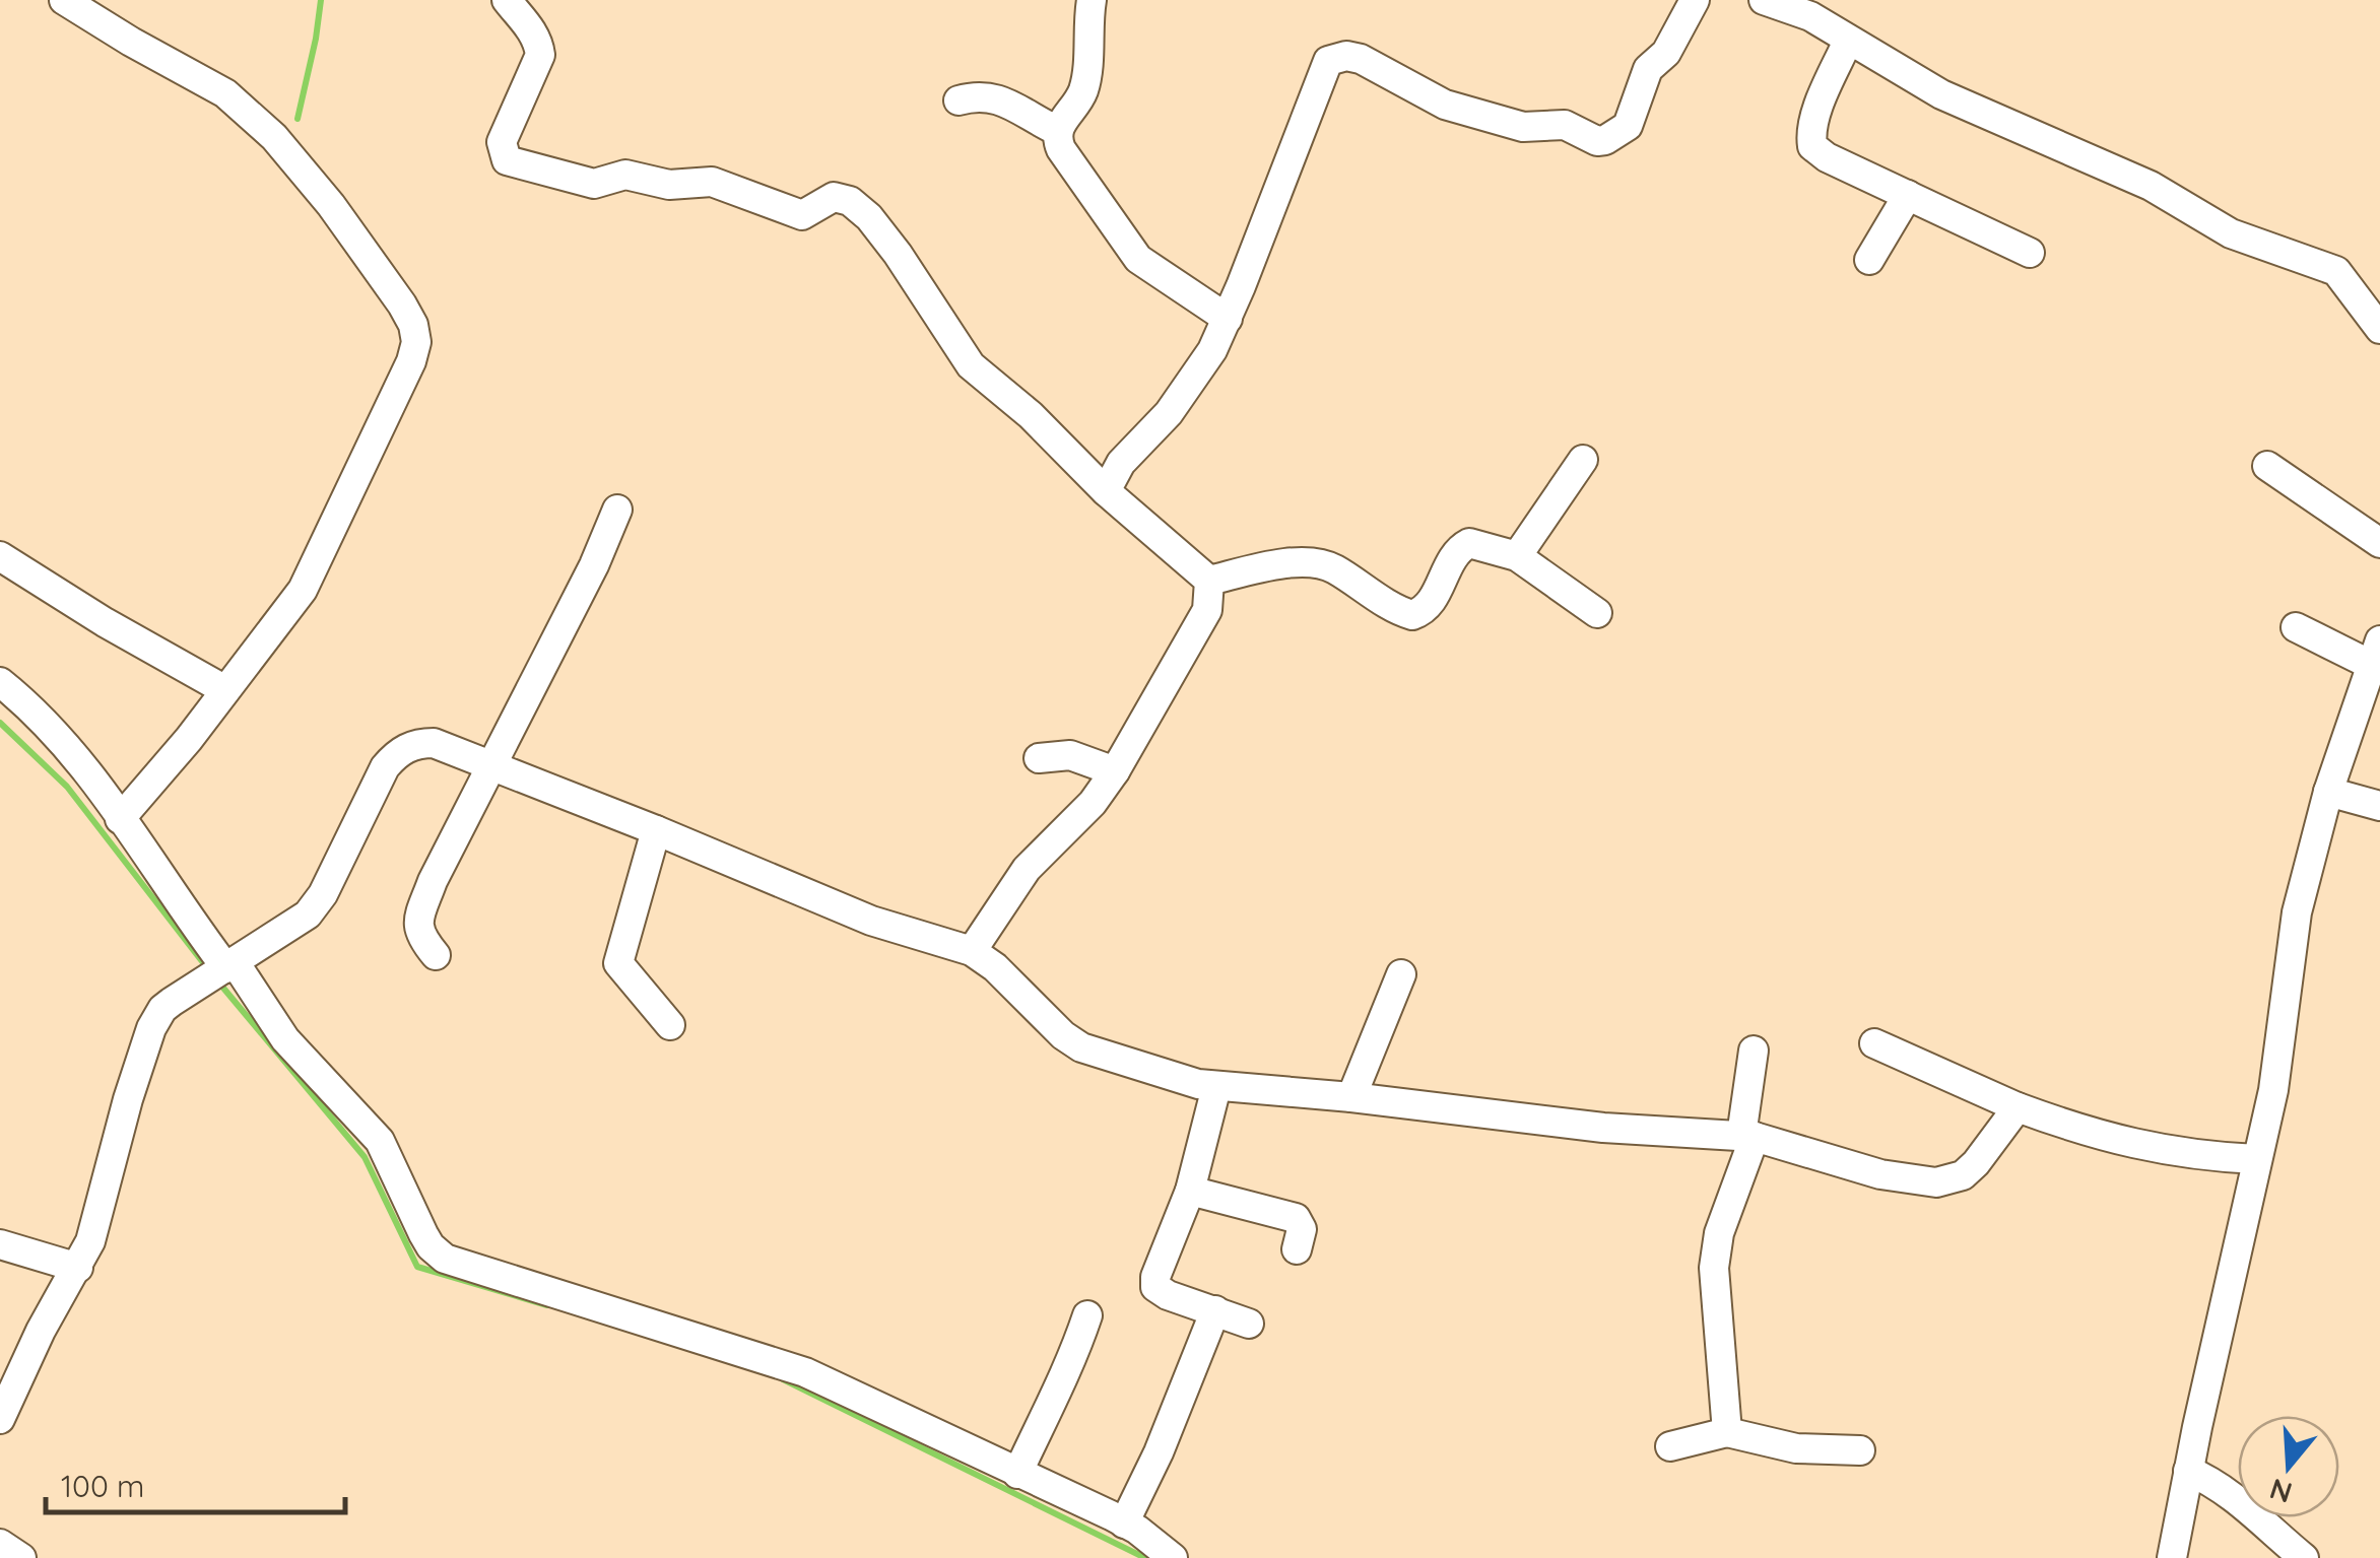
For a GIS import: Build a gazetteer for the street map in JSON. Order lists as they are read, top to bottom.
{
  "scale_bar": "100 m",
  "north": "bottom"
}
